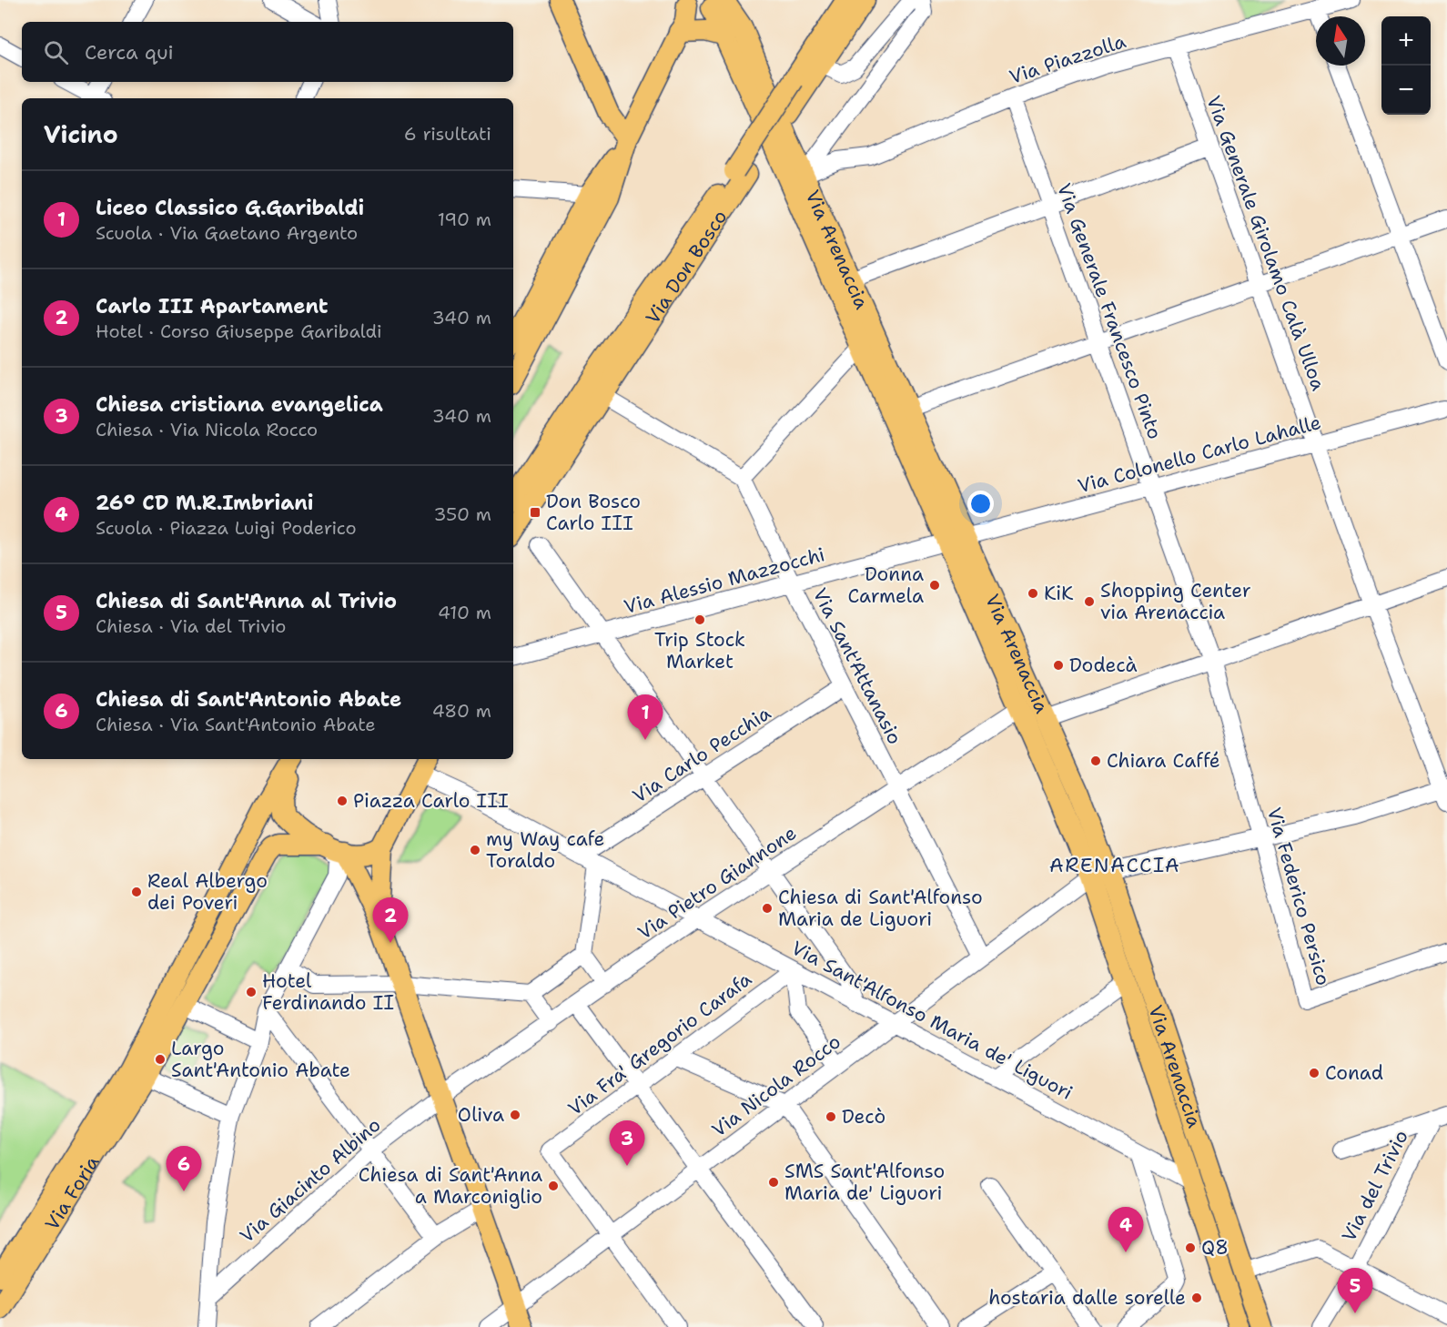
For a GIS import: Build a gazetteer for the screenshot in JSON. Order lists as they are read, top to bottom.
{
  "streets": {
    "main road": ["Via Arenaccia", "Via Don Bosco", "Via Foria"],
    "street": [
      "Via Piazzolla",
      "Via Generale Girolamo Calà Ulloa",
      "Via Generale Francesco Pinto",
      "Via Colonello Carlo Lahalle",
      "Via Alessio Mazzocchi",
      "Via Sant'Attanasio",
      "Via Carlo Pecchia",
      "Via Pietro Giannone",
      "Via Federico Persico",
      "Via Sant'Alfonso Maria de' Liguori",
      "Via Fra' Gregorio Carafa",
      "Via Nicola Rocco",
      "Via Giacinto Albino",
      "Via del Trivio"
    ]
  },
  "crossings": [
    ["Via Piazzolla", "Via Generale Girolamo Calà Ulloa"],
    ["Via Piazzolla", "Via Arenaccia"],
    ["Via Piazzolla", "Via Generale Francesco Pinto"],
    ["Via Generale Girolamo Calà Ulloa", "Via Colonello Carlo Lahalle"],
    ["Via Arenaccia", "Via Colonello Carlo Lahalle"],
    ["Via Arenaccia", "Via Alessio Mazzocchi"],
    ["Via Arenaccia", "Via Pietro Giannone"],
    ["Via Arenaccia", "Via Sant'Alfonso Maria de' Liguori"],
    ["Via Arenaccia", "Via Nicola Rocco"],
    ["Via Generale Francesco Pinto", "Via Colonello Carlo Lahalle"],
    ["Via Generale Francesco Pinto", "Via Federico Persico"],
    ["Via Colonello Carlo Lahalle", "Via Alessio Mazzocchi"],
    ["Via Alessio Mazzocchi", "Via Sant'Attanasio"],
    ["Via Sant'Attanasio", "Via Carlo Pecchia"],
    ["Via Sant'Attanasio", "Via Pietro Giannone"],
    ["Via Sant'Attanasio", "Via Nicola Rocco"],
    ["Via Carlo Pecchia", "Via Sant'Alfonso Maria de' Liguori"],
    ["Via Pietro Giannone", "Via Sant'Alfonso Maria de' Liguori"],
    ["Via Pietro Giannone", "Via Giacinto Albino"],
    ["Via Sant'Alfonso Maria de' Liguori", "Via Fra' Gregorio Carafa"],
    ["Via Sant'Alfonso Maria de' Liguori", "Via Nicola Rocco"],
    ["Via Fra' Gregorio Carafa", "Via Nicola Rocco"]
  ],
  "districts": ["ARENACCIA"],
  "places": {
    "transit": ["Don Bosco Carlo III"],
    "other": [
      "Donna Carmela",
      "KiK",
      "Shopping Center via Arenaccia",
      "Trip Stock Market",
      "Dodecà",
      "Chiara Caffé",
      "Piazza Carlo III",
      "my Way cafe Toraldo",
      "Real Albergo dei Poveri",
      "Chiesa di Sant'Alfonso Maria de Liguori",
      "Hotel Ferdinando II",
      "Largo Sant'Antonio Abate",
      "Conad",
      "Oliva",
      "Decò",
      "SMS Sant'Alfonso Maria de' Liguori",
      "Chiesa di Sant'Anna a Marconiglio",
      "Q8",
      "hostaria dalle sorelle"
    ]
  },
  "north": "top",
  "page": {
    "map_buttons": ["+", "−"],
    "search": "Cerca qui",
    "heading": ["Vicino", "6 risultati"],
    "list": [
      {
        "mark": "1",
        "name": "Liceo Classico G.Garibaldi",
        "note": "Scuola · Via Gaetano Argento",
        "value": "190 m"
      },
      {
        "mark": "2",
        "name": "Carlo III Apartament",
        "note": "Hotel · Corso Giuseppe Garibaldi",
        "value": "340 m"
      },
      {
        "mark": "3",
        "name": "Chiesa cristiana evangelica",
        "note": "Chiesa · Via Nicola Rocco",
        "value": "340 m"
      },
      {
        "mark": "4",
        "name": "26° CD M.R.Imbriani",
        "note": "Scuola · Piazza Luigi Poderico",
        "value": "350 m"
      },
      {
        "mark": "5",
        "name": "Chiesa di Sant'Anna al Trivio",
        "note": "Chiesa · Via del Trivio",
        "value": "410 m"
      },
      {
        "mark": "6",
        "name": "Chiesa di Sant'Antonio Abate",
        "note": "Chiesa · Via Sant'Antonio Abate",
        "value": "480 m"
      }
    ],
    "pins": [
      "1",
      "2",
      "3",
      "6",
      "4",
      "5"
    ]
  }
}
